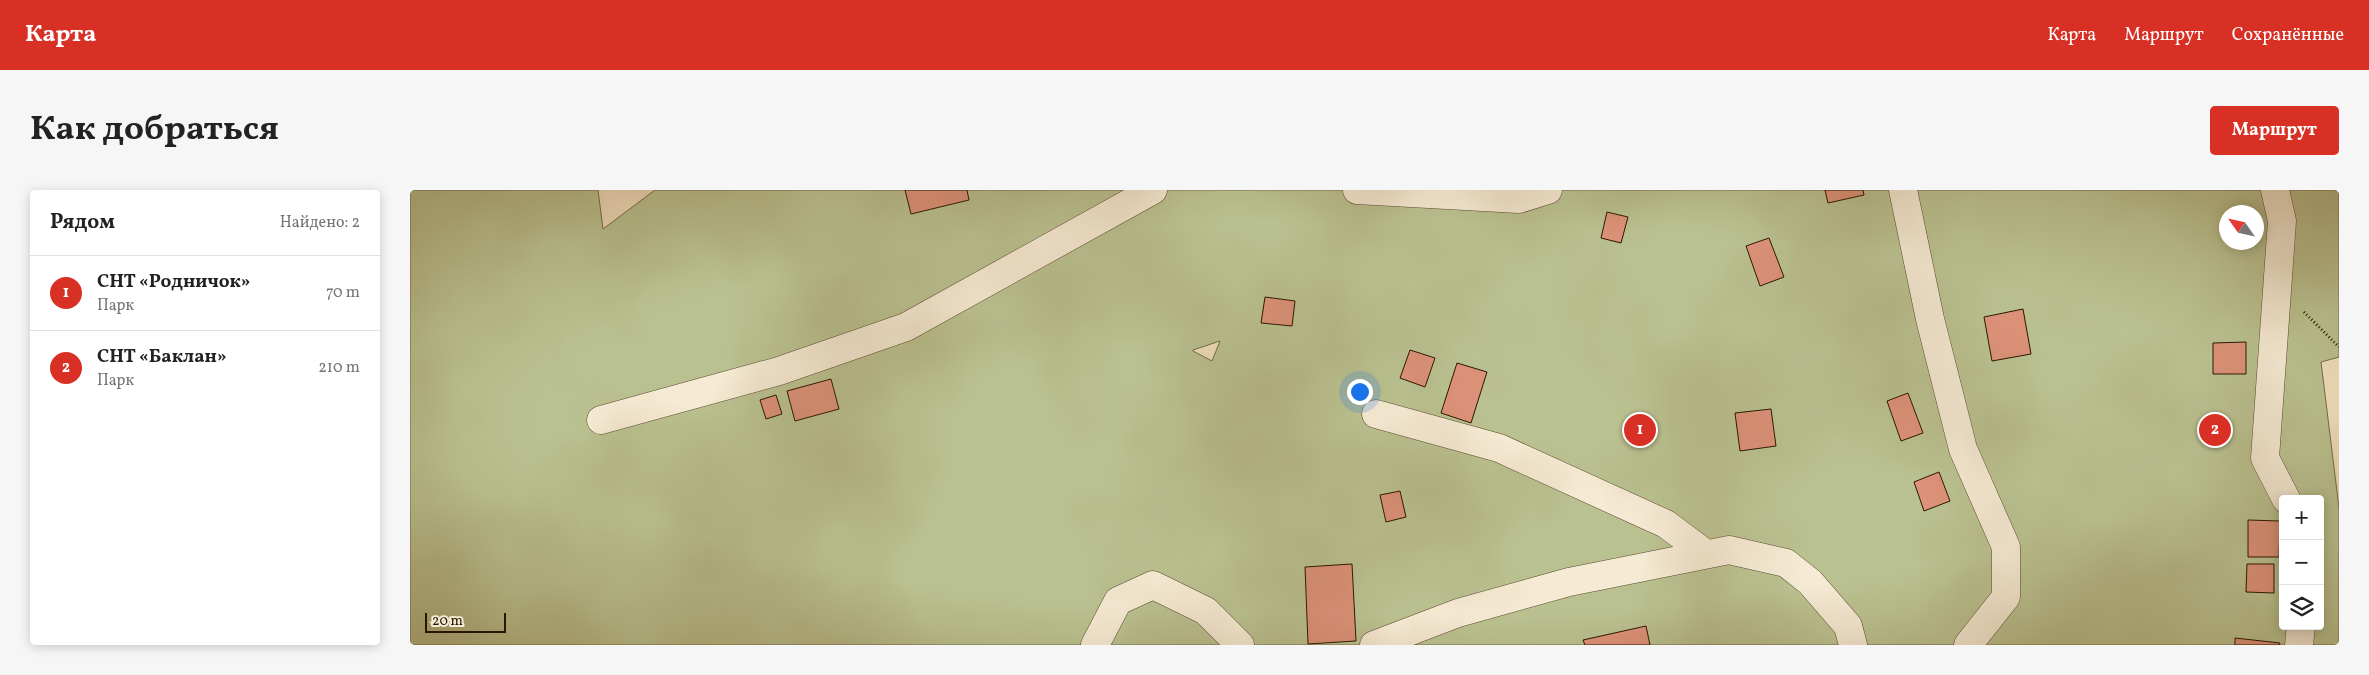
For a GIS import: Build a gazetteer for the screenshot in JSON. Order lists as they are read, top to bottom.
{
  "scale_bar": "20 m",
  "north": "top left",
  "page": {
    "header": "Карта",
    "nav": ["Карта", "Маршрут", "Сохранённые"],
    "title": "Как добраться",
    "buttons": "Маршрут",
    "heading": ["Рядом", "Найдено: 2"],
    "list": [
      {
        "mark": "1",
        "name": "СНТ «Родничок»",
        "note": "Парк",
        "value": "70 m"
      },
      {
        "mark": "2",
        "name": "СНТ «Баклан»",
        "note": "Парк",
        "value": "210 m"
      }
    ],
    "pins": ["1", "2"],
    "map_buttons": ["+", "−"],
    "scale": "20 m"
  }
}
